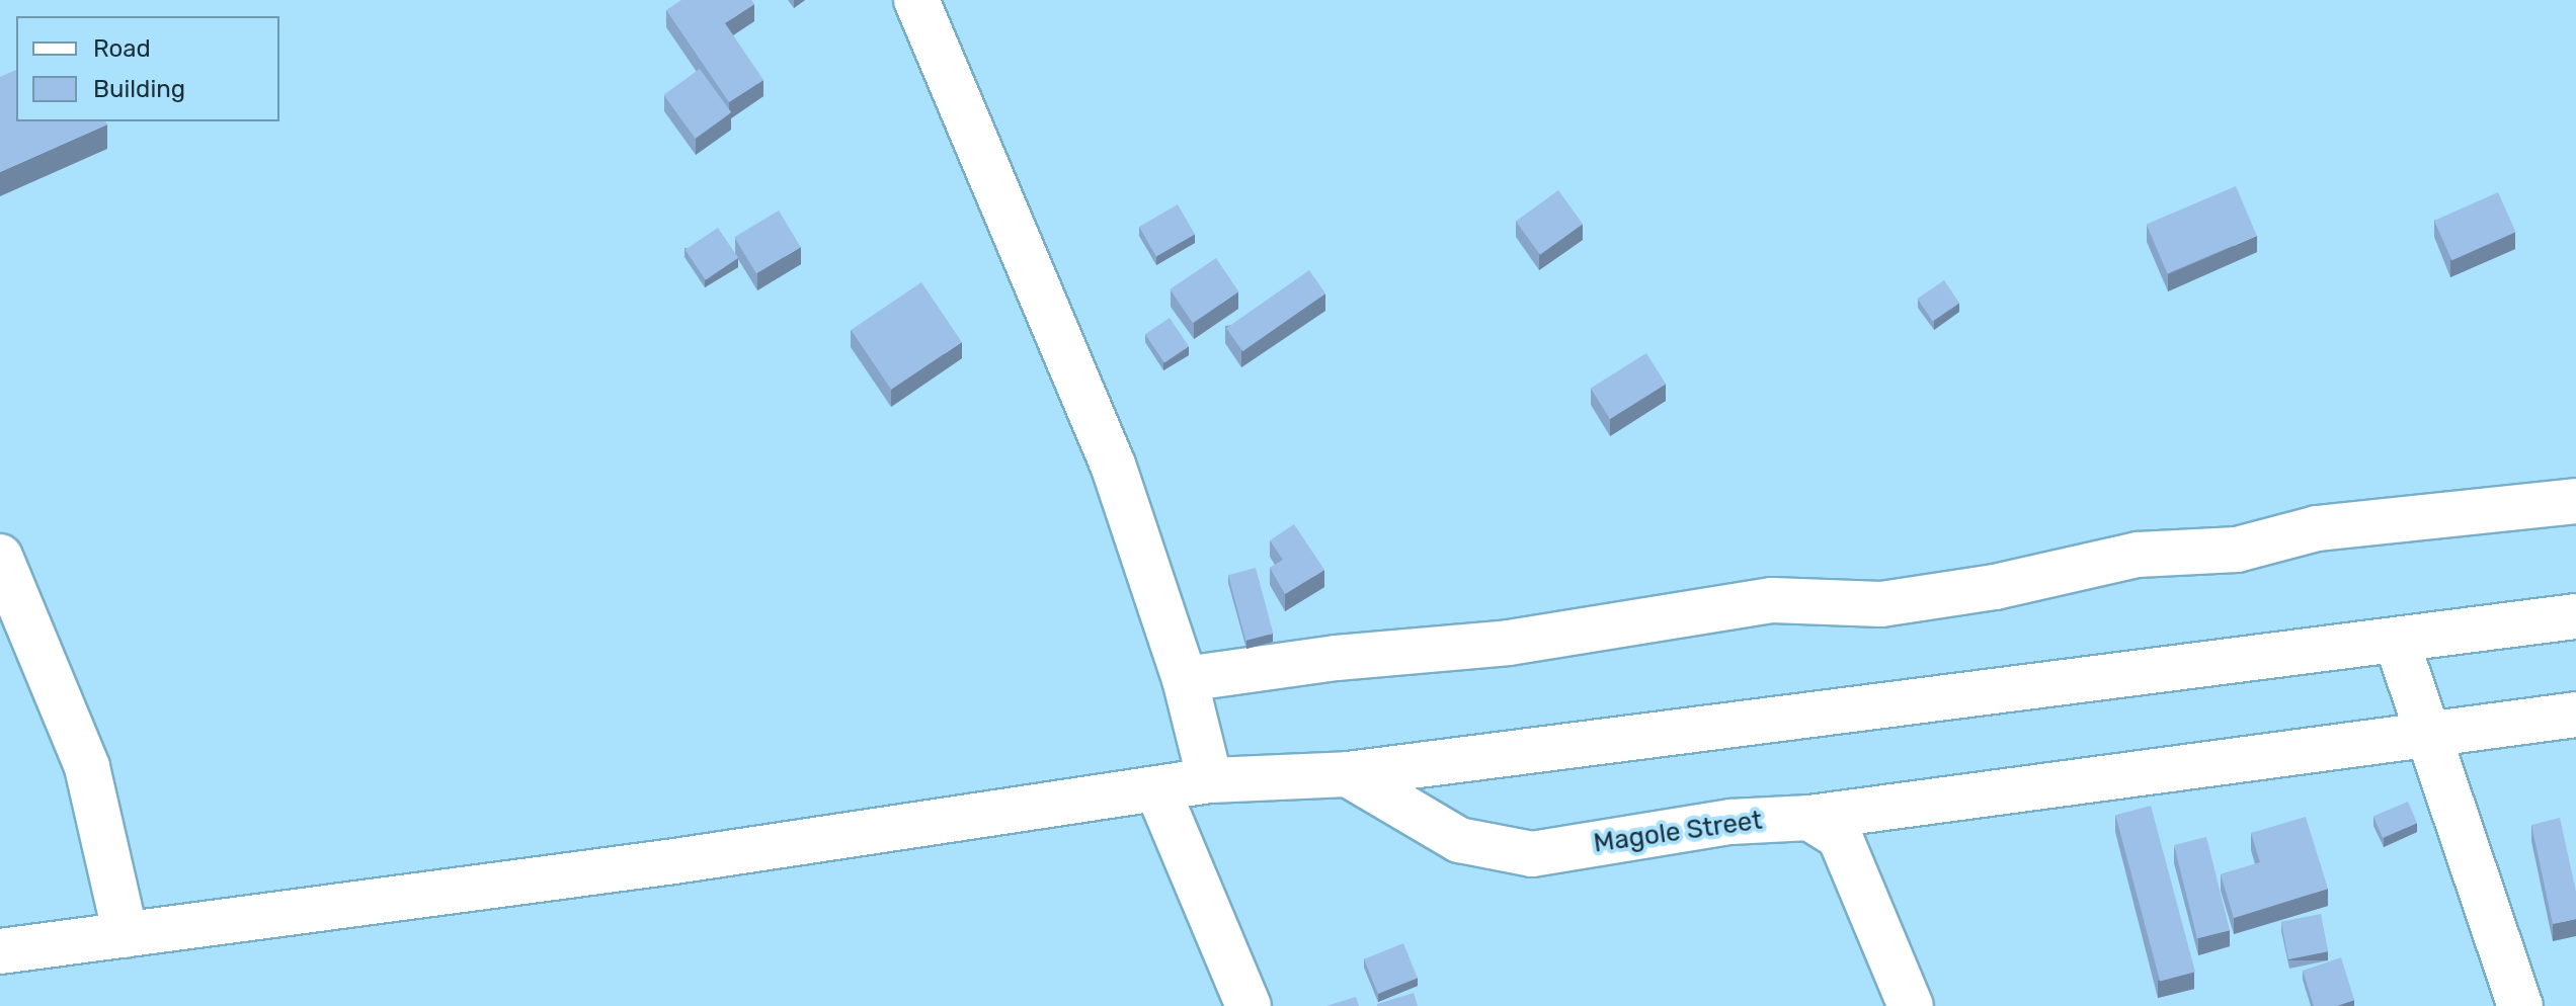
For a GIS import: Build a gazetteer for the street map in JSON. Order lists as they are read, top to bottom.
{
  "streets": {
    "main road": ["Magole Street"]
  },
  "legend": ["Road", "Building"]
}
